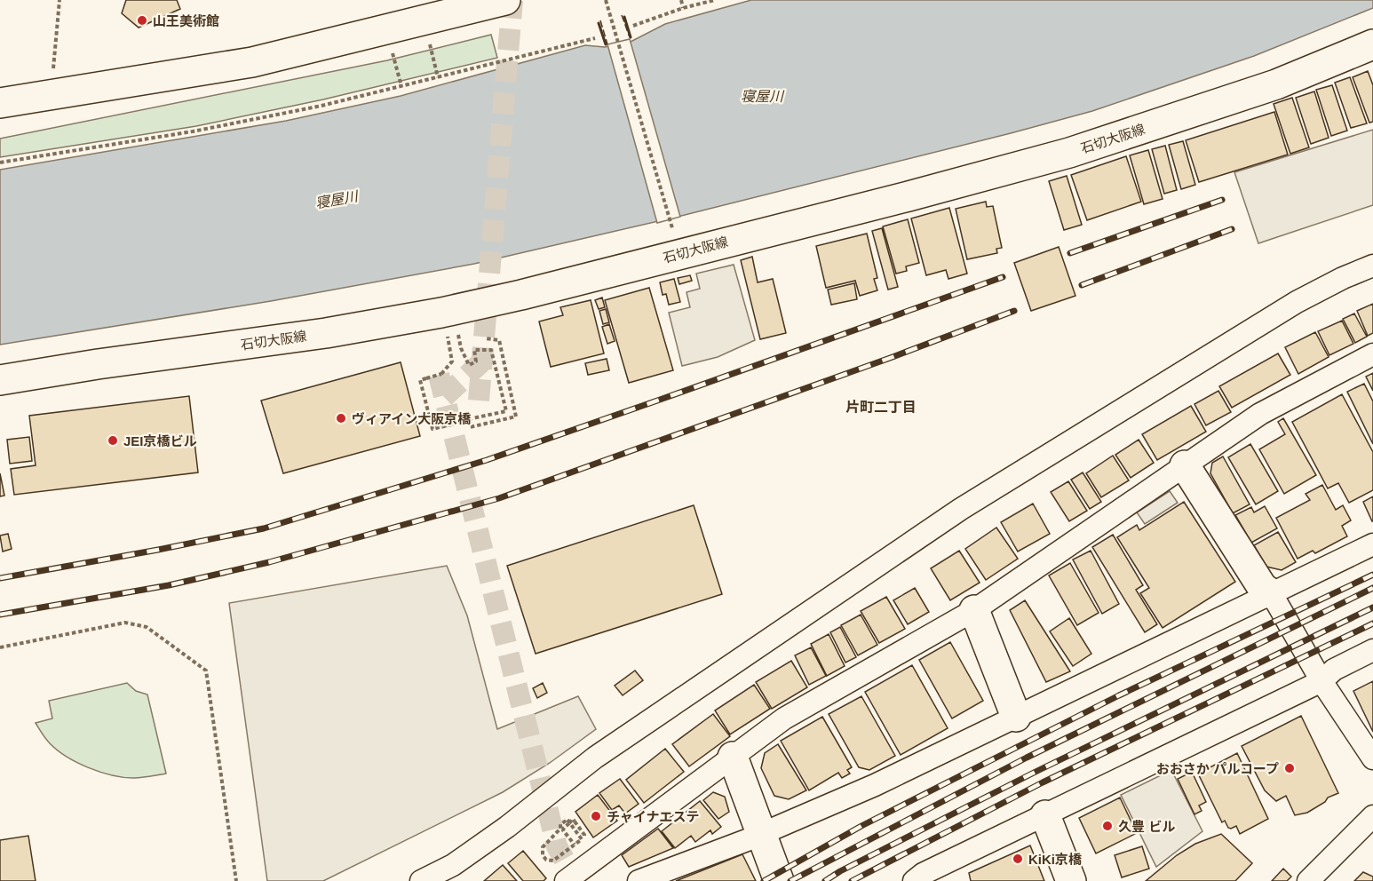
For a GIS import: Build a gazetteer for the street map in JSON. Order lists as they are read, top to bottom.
{
  "streets": {
    "main road": ["石切大阪線"]
  },
  "districts": ["片町二丁目"],
  "water": ["寝屋川"],
  "places": [
    "山王美術館",
    "ヴィアイン大阪京橋",
    "JEI京橋ビル",
    "おおさか パルコープ",
    "チャイナエステ",
    "久豊 ビル",
    "KiKi京橋"
  ]
}
